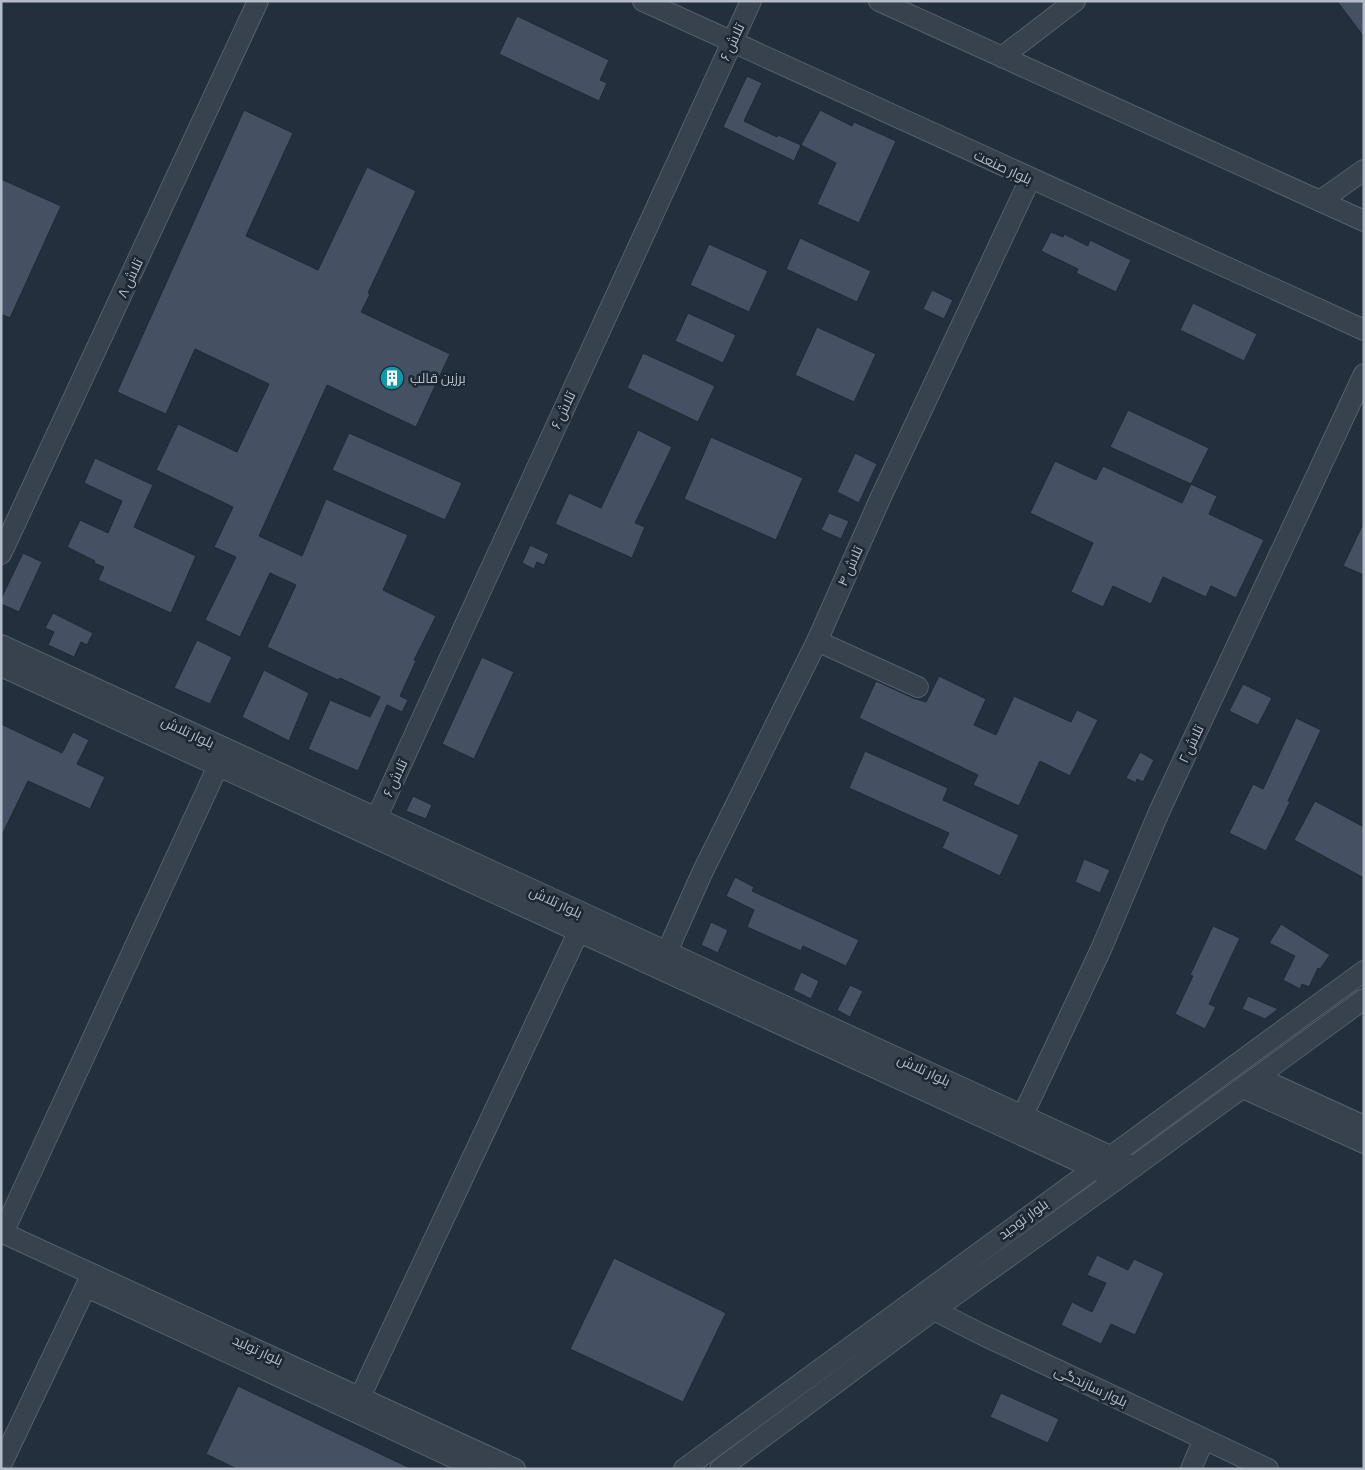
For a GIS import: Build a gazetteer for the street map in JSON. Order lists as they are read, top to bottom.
{
  "streets": {
    "street": [
      "تلاش ۶",
      "بلوار صنعت",
      "تلاش ۸",
      "تلاش ۴",
      "بلوار تلاش",
      "تلاش ۲",
      "بلوار توحید",
      "بلوار تولید",
      "بلوار سازندگی"
    ]
  },
  "crossings": [
    ["تلاش ۶", "بلوار صنعت"],
    ["تلاش ۶", "بلوار تلاش"],
    ["بلوار صنعت", "تلاش ۴"],
    ["تلاش ۴", "بلوار تلاش"],
    ["بلوار تلاش", "تلاش ۲"],
    ["بلوار تلاش", "بلوار توحید"],
    ["بلوار توحید", "بلوار سازندگی"]
  ],
  "places": {
    "building": ["برزین قالب"]
  }
}
